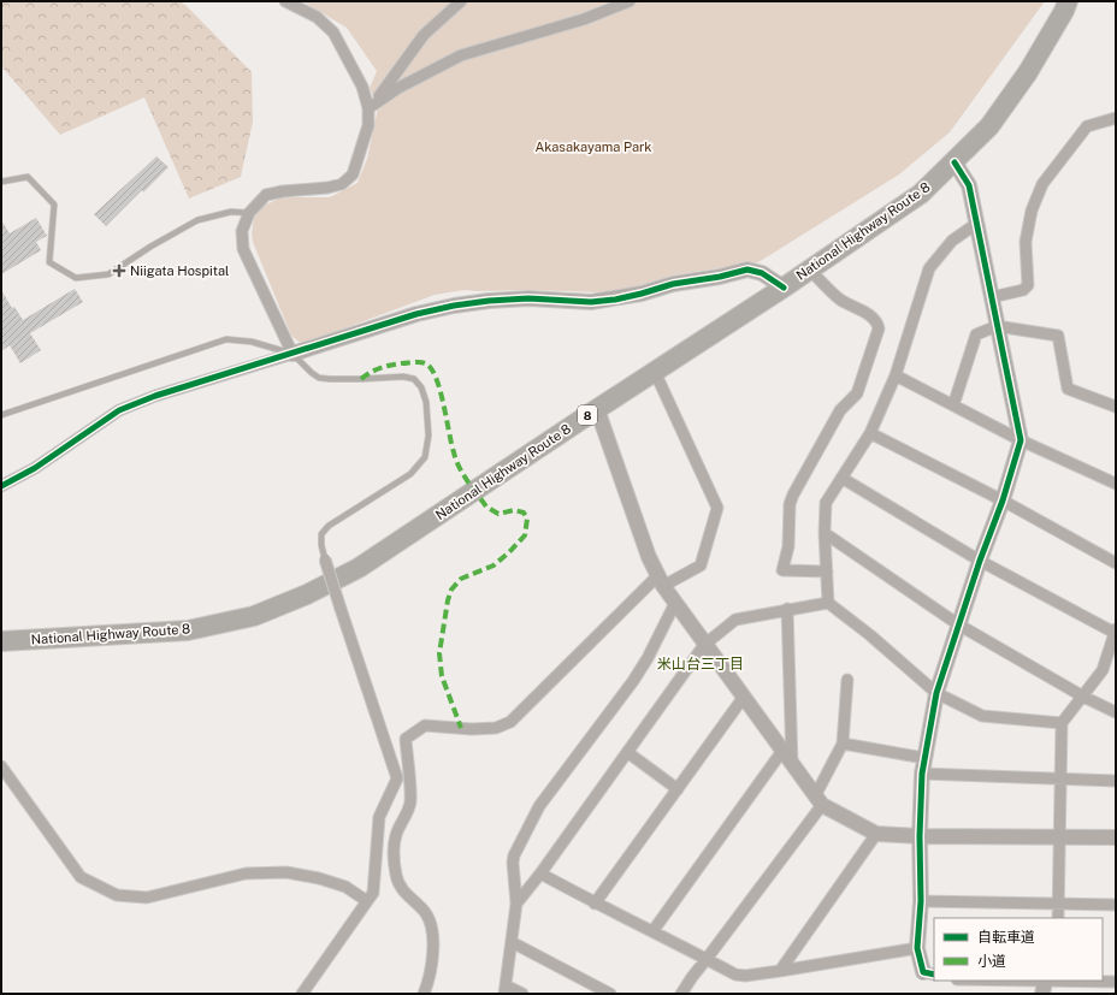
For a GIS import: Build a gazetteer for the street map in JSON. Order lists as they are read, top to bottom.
{
  "streets": {
    "highway": ["National Highway Route 8", "8"]
  },
  "districts": ["米山台三丁目"],
  "parks": ["Akasakayama Park"],
  "places": {
    "health": ["Niigata Hospital"]
  },
  "legend": ["自転車道", "小道"]
}
